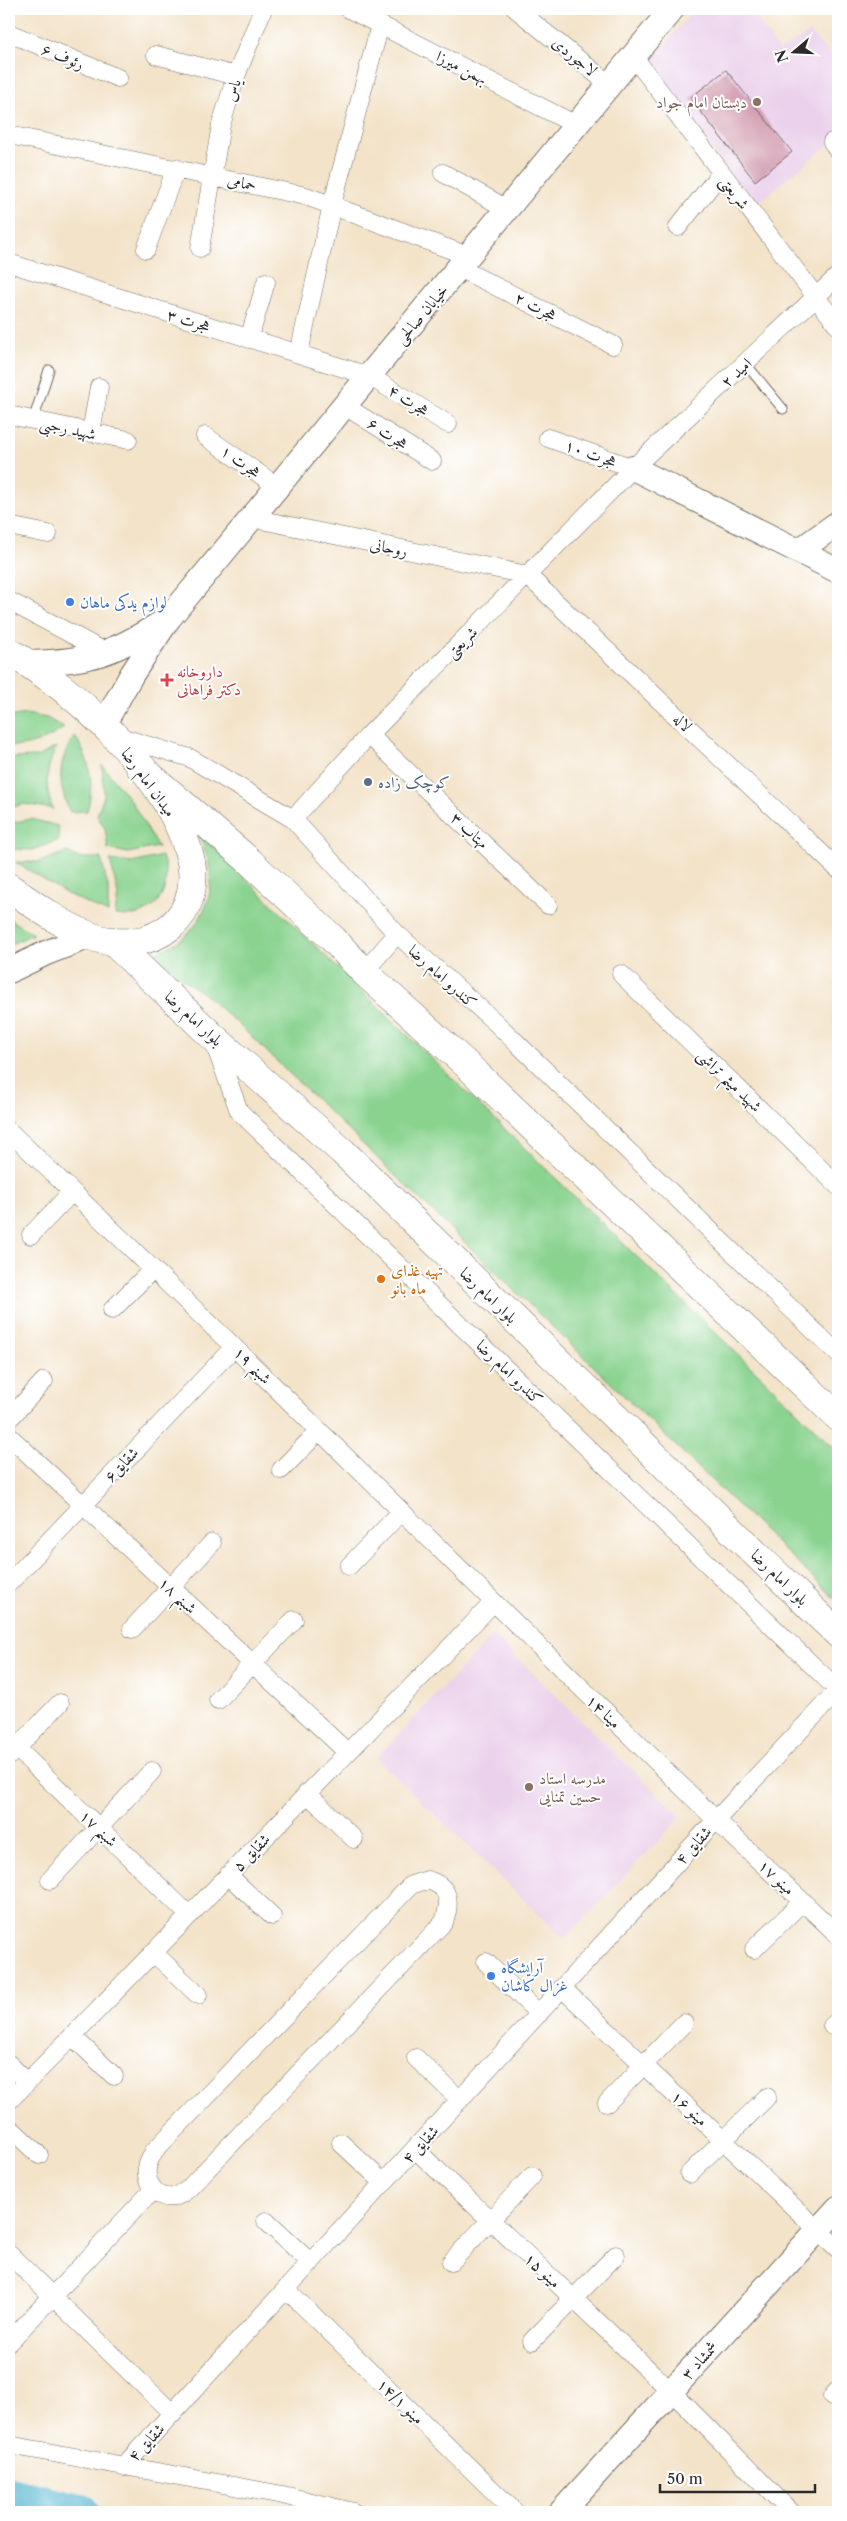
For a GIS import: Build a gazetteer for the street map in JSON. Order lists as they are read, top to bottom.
{
  "streets": {
    "main road": ["میدان امام رضا", "بلوار امام رضا"],
    "street": [
      "رئوف ۶",
      "لاجوردی",
      "بهمن میرزا",
      "یاس",
      "حمامی",
      "شریعتی",
      "هجرت ۲",
      "خیابان صالحی",
      "هجرت ۳",
      "امید ۲",
      "هجرت ۴",
      "شهید رجبی",
      "هجرت ۶",
      "هجرت ۱۰",
      "هجرت ۱",
      "روحانی",
      "لاله",
      "مهتاب ۳",
      "کندرو امام رضا",
      "شهید میثم تراشی",
      "شبنم ۱۹",
      "شقایق۶",
      "شبنم ۱۸",
      "مینا ۱۴",
      "شبنم ۱۷",
      "شقایق ۴",
      "شقایق ۵",
      "مینو ۱۷",
      "مینو ۱۶",
      "مینو ۱۵",
      "شمشاد ۳",
      "مینو ۱۴/۱"
    ]
  },
  "crossings": [
    ["لاجوردی", "خیابان صالحی"],
    ["بهمن میرزا", "خیابان صالحی"],
    ["یاس", "حمامی"],
    ["حمامی", "هجرت ۲"],
    ["حمامی", "خیابان صالحی"],
    ["شریعتی", "خیابان صالحی"],
    ["شریعتی", "امید ۲"],
    ["شریعتی", "هجرت ۱۰"],
    ["شریعتی", "روحانی"],
    ["شریعتی", "لاله"],
    ["شریعتی", "مهتاب ۳"],
    ["شریعتی", "کندرو امام رضا"],
    ["هجرت ۲", "خیابان صالحی"],
    ["خیابان صالحی", "هجرت ۳"],
    ["خیابان صالحی", "هجرت ۴"],
    ["خیابان صالحی", "هجرت ۶"],
    ["خیابان صالحی", "هجرت ۱"],
    ["خیابان صالحی", "روحانی"],
    ["هجرت ۳", "هجرت ۴"],
    ["امید ۲", "هجرت ۱۰"],
    ["روحانی", "لاله"],
    ["میدان امام رضا", "کندرو امام رضا"],
    ["میدان امام رضا", "بلوار امام رضا"],
    ["کندرو امام رضا", "بلوار امام رضا"],
    ["کندرو امام رضا", "شقایق ۴"],
    ["شبنم ۱۹", "شقایق۶"],
    ["شبنم ۱۹", "مینا ۱۴"],
    ["شبنم ۱۹", "شقایق ۵"],
    ["شقایق۶", "شبنم ۱۸"],
    ["شبنم ۱۸", "شقایق ۵"],
    ["مینا ۱۴", "شقایق ۴"],
    ["مینا ۱۴", "شقایق ۵"],
    ["مینا ۱۴", "مینو ۱۷"],
    ["شبنم ۱۷", "شقایق ۵"],
    ["شقایق ۴", "مینو ۱۷"],
    ["شقایق ۴", "مینو ۱۶"],
    ["شقایق ۴", "مینو ۱۵"],
    ["شقایق ۴", "مینو ۱۴/۱"],
    ["مینو ۱۶", "شمشاد ۳"],
    ["مینو ۱۵", "شمشاد ۳"]
  ],
  "places": {
    "other": [
      "دبستان امام جواد",
      "لوازم یدکی ماهان",
      "کوچک زاده",
      "تهیه غذای ماه بانو",
      "مدرسه استاد حسین تمنایی",
      "آرایشگاه غزال کاشان"
    ],
    "health": ["داروخانه دکتر فراهانی"]
  },
  "scale_bar": "50 m",
  "north": "left"
}
